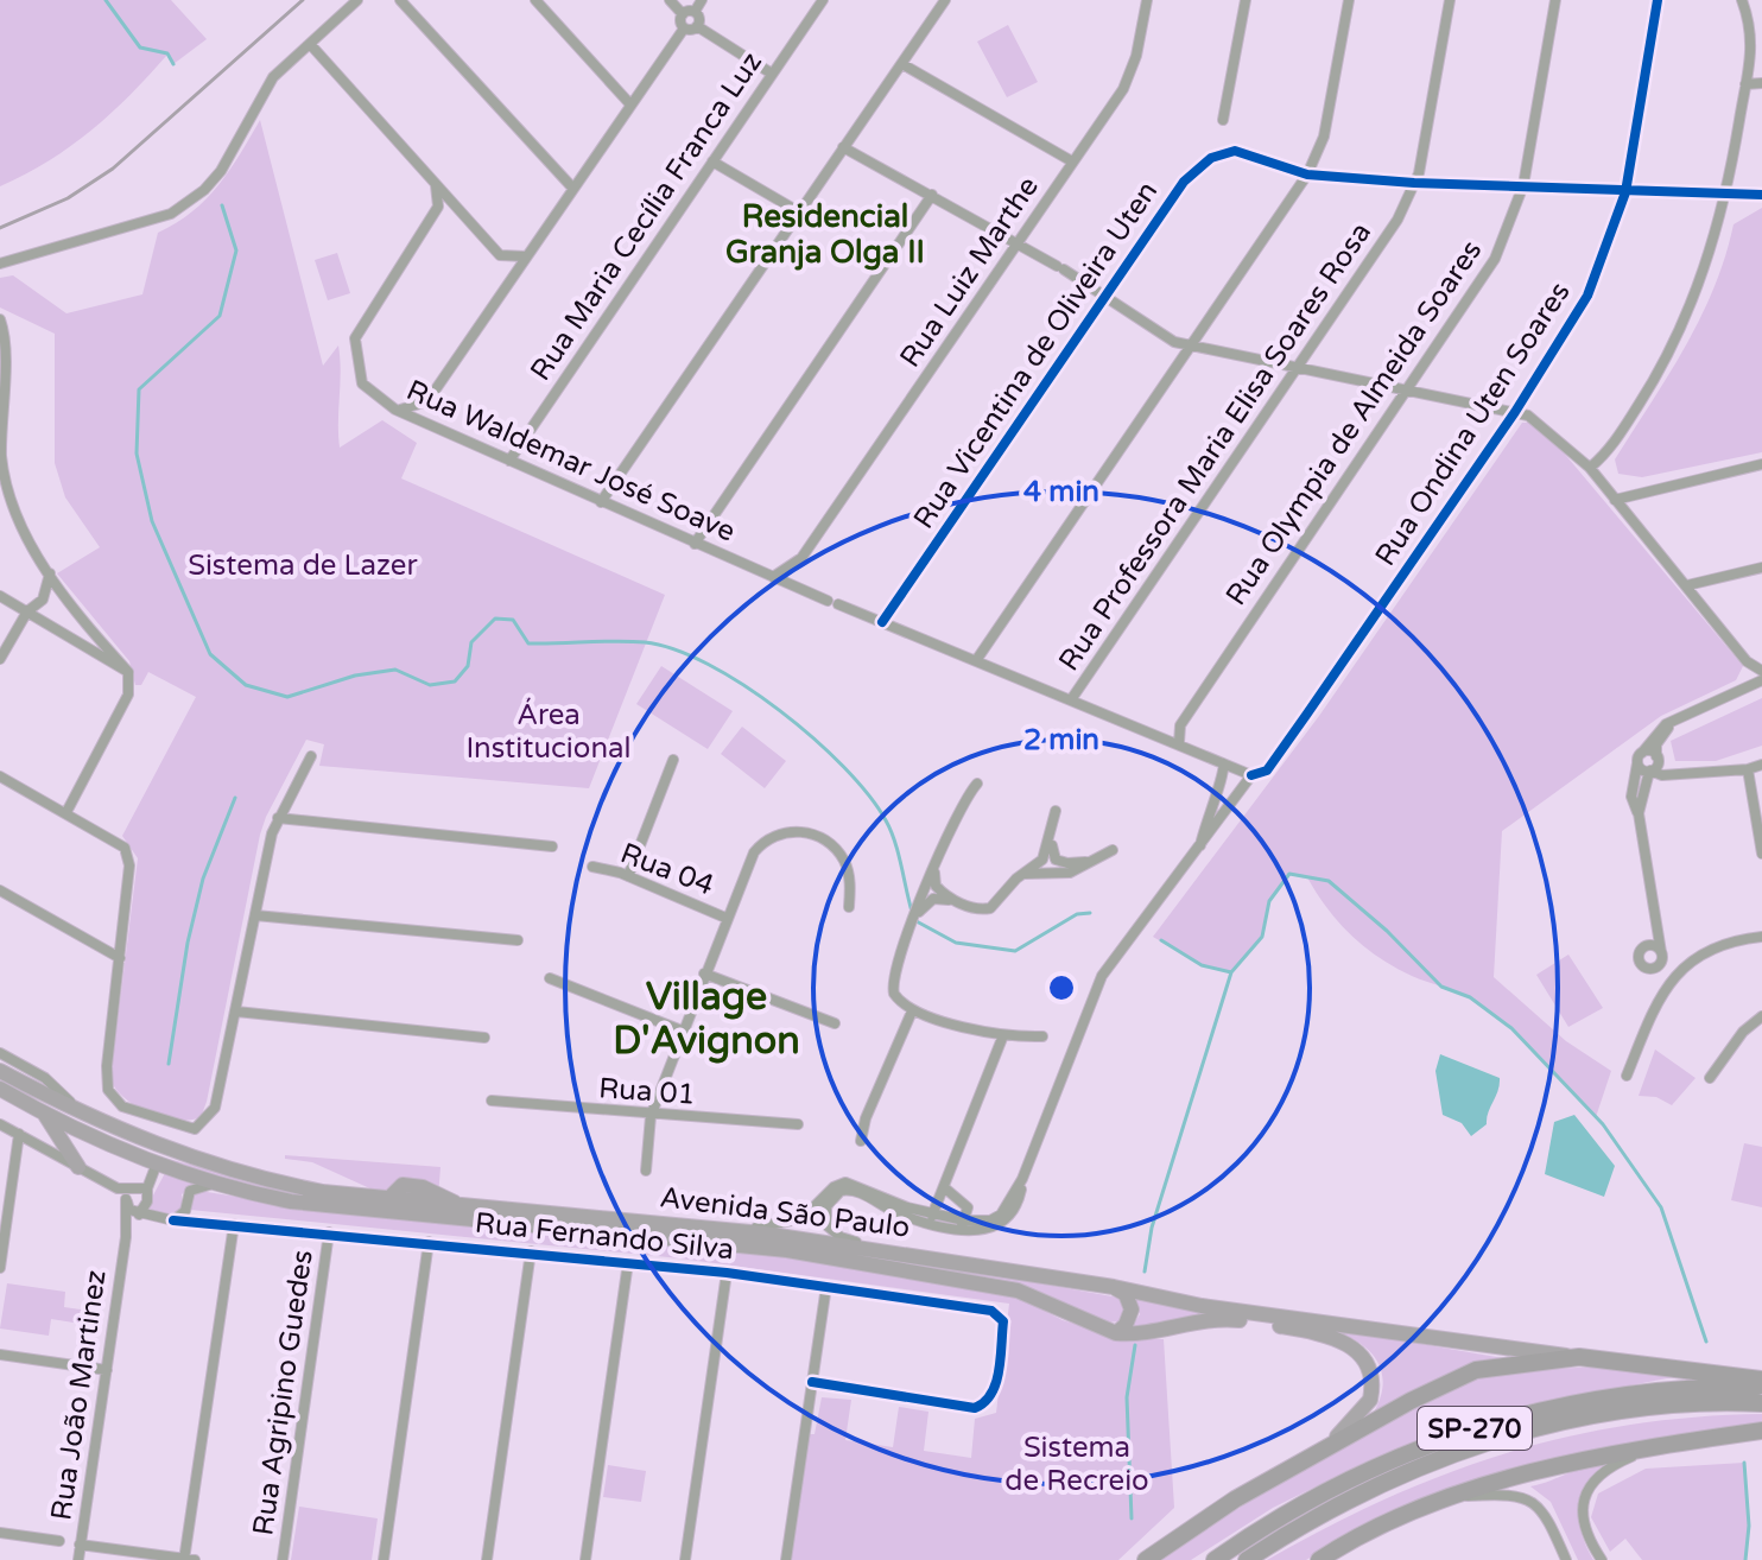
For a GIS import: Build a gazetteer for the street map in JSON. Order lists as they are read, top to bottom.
{
  "streets": {
    "highway": ["SP-270"],
    "main road": ["Avenida São Paulo"],
    "street": [
      "Rua Maria Cecília Franca Luz",
      "Rua Luiz Marthe",
      "Rua Vicentina de Oliveira Uten",
      "Rua Olympia de Almeida Soares",
      "Rua Ondina Uten Soares",
      "Rua Professora Maria Elisa Soares Rosa",
      "Rua Waldemar José Soave",
      "Rua 04",
      "Rua 01",
      "Rua Fernando Silva",
      "Rua Agripino Guedes",
      "Rua João Martinez"
    ]
  },
  "crossings": [
    ["Rua Maria Cecília Franca Luz", "Rua Waldemar José Soave"],
    ["Rua Vicentina de Oliveira Uten", "Rua Olympia de Almeida Soares"],
    ["Rua Vicentina de Oliveira Uten", "Rua Ondina Uten Soares"],
    ["Rua Vicentina de Oliveira Uten", "Rua Professora Maria Elisa Soares Rosa"],
    ["Rua Vicentina de Oliveira Uten", "Rua Waldemar José Soave"],
    ["Rua Olympia de Almeida Soares", "Rua Waldemar José Soave"],
    ["Rua Ondina Uten Soares", "Rua Waldemar José Soave"],
    ["Rua Professora Maria Elisa Soares Rosa", "Rua Waldemar José Soave"],
    ["Avenida São Paulo", "SP-270"],
    ["Rua Fernando Silva", "Rua Agripino Guedes"],
    ["Rua Fernando Silva", "Rua João Martinez"]
  ],
  "districts": ["Residencial Granja Olga II", "Village D'Avignon"],
  "parks": ["Sistema de Lazer", "Área Institucional", "Sistema de Recreio"],
  "rings": ["4 min", "2 min"]
}
